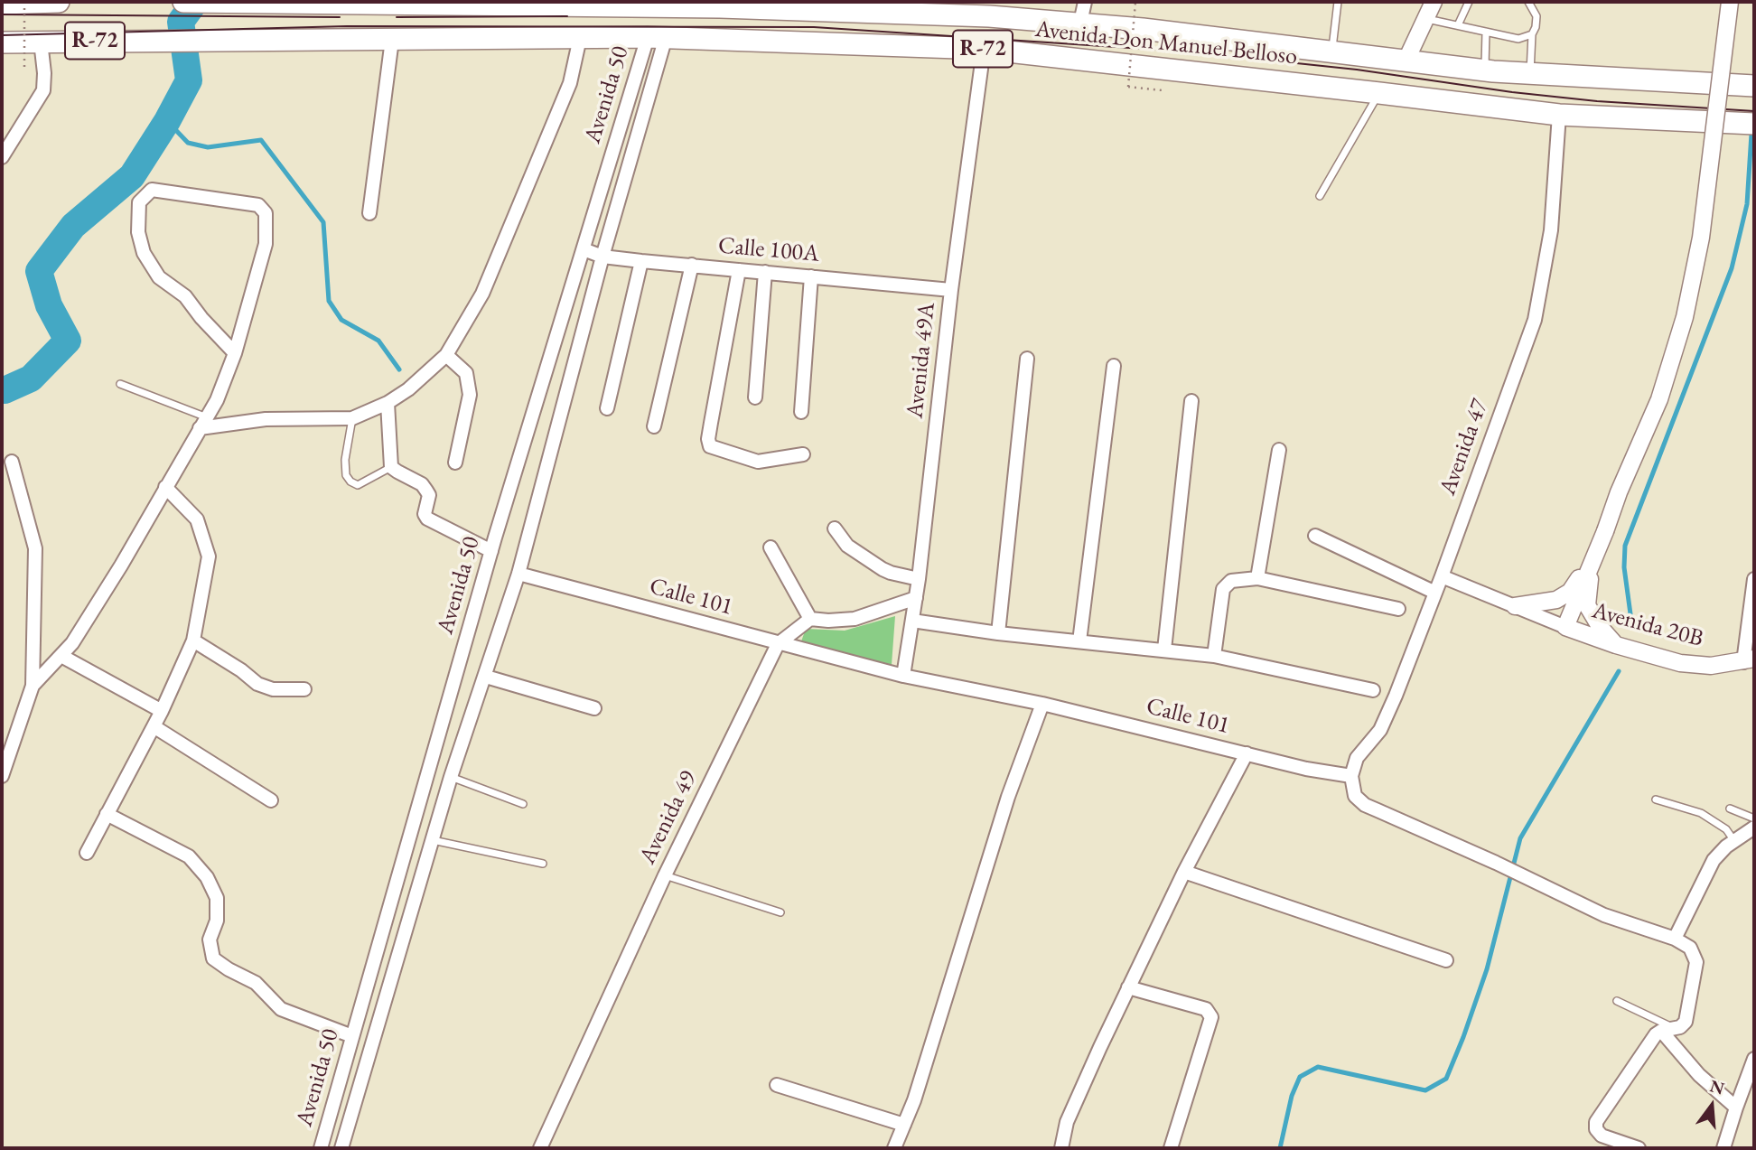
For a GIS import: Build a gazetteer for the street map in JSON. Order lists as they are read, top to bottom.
{
  "streets": {
    "main road": ["R-72", "Avenida Don Manuel Belloso"],
    "street": [
      "Avenida 50",
      "Calle 100A",
      "Avenida 49A",
      "Avenida 47",
      "Calle 101",
      "Avenida 20B",
      "Avenida 49"
    ]
  },
  "crossings": [
    ["Avenida Don Manuel Belloso", "Avenida 50"],
    ["Avenida Don Manuel Belloso", "Avenida 49A"],
    ["Avenida Don Manuel Belloso", "Avenida 47"],
    ["Avenida 50", "Calle 100A"],
    ["Avenida 50", "Calle 101"],
    ["Calle 100A", "Avenida 49A"],
    ["Avenida 49A", "Calle 101"],
    ["Avenida 47", "Calle 101"],
    ["Calle 101", "Avenida 49"]
  ],
  "north": "top"
}
